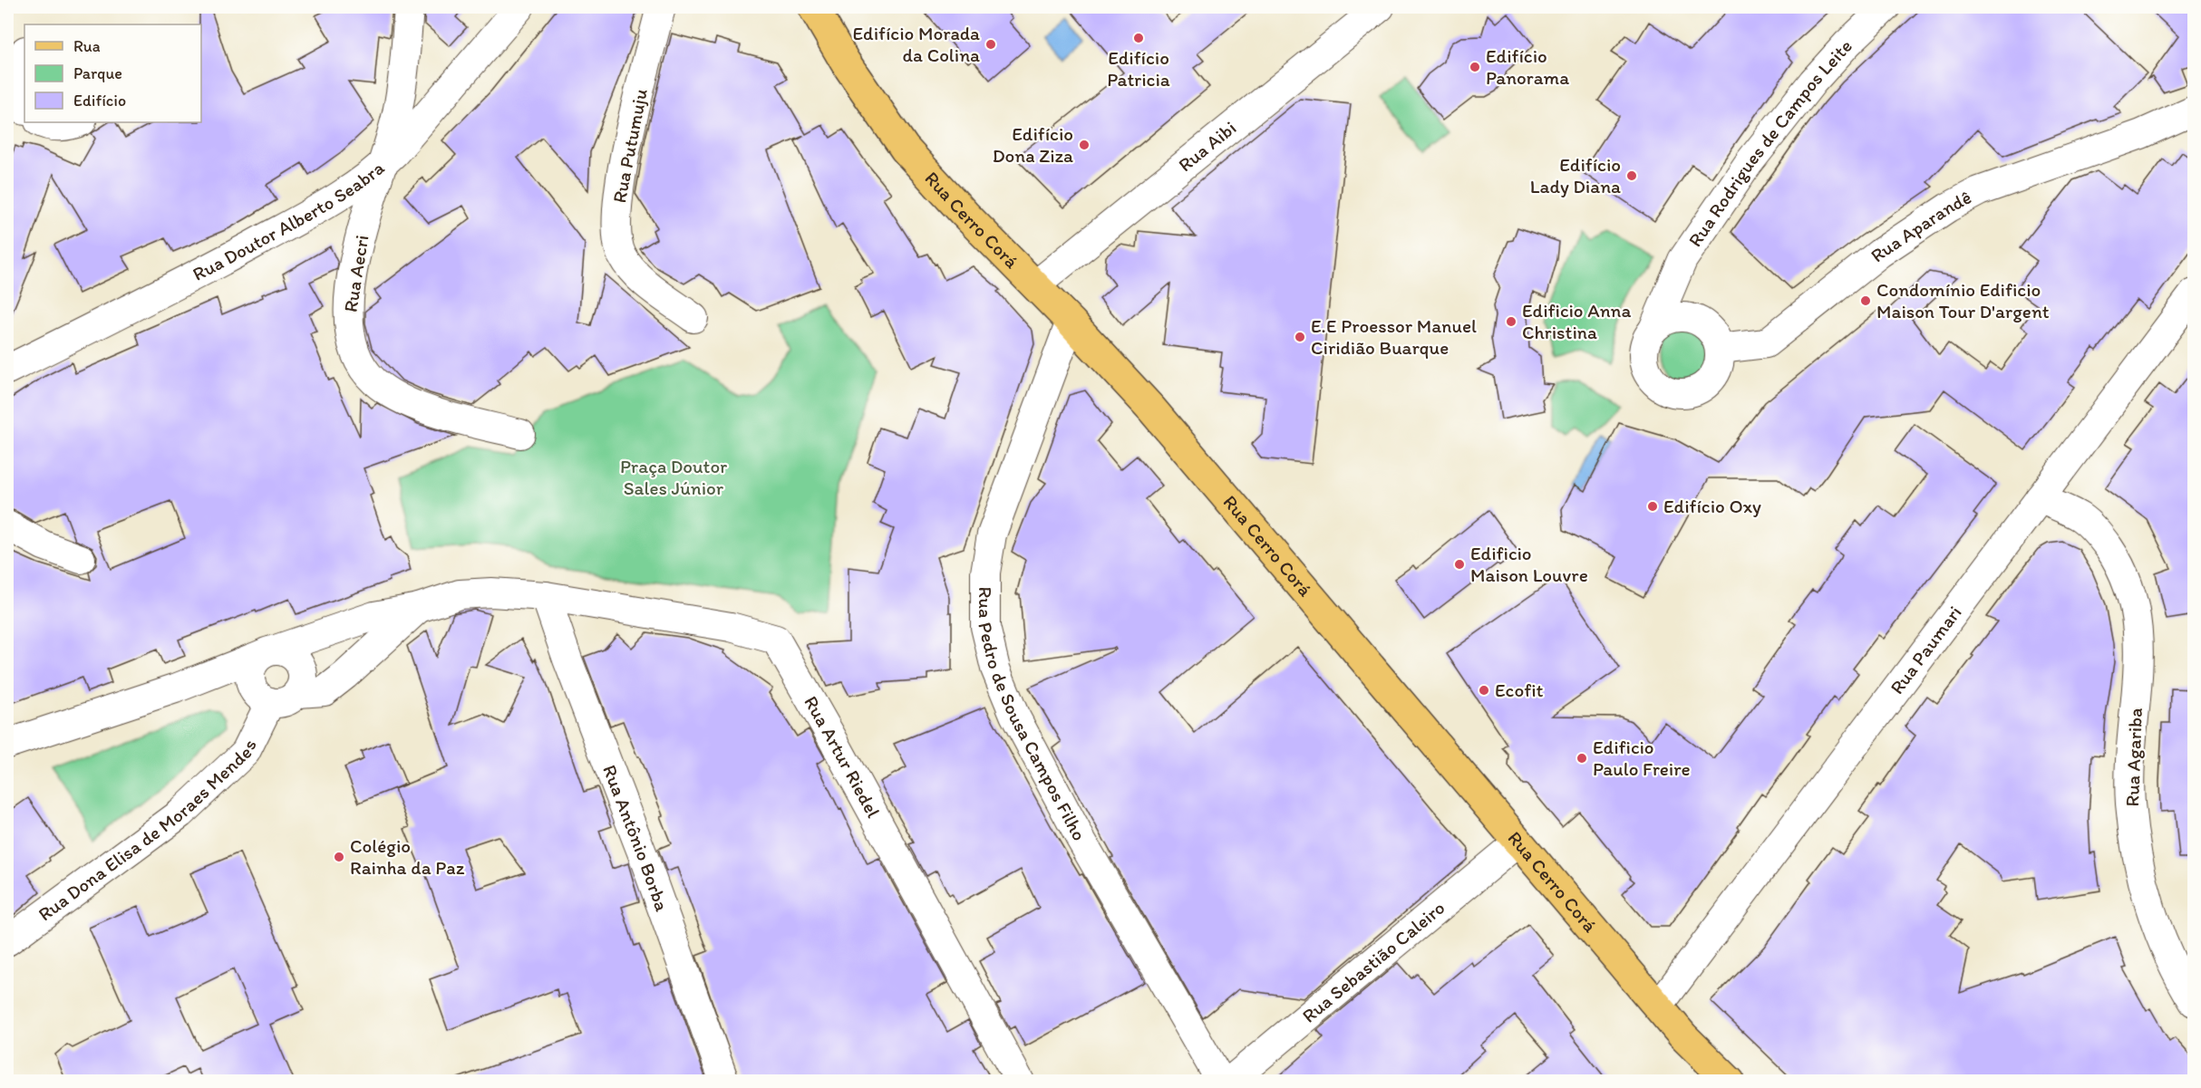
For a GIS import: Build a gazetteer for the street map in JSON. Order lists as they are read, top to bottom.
{
  "streets": {
    "main road": ["Rua Cerro Corá"],
    "street": [
      "Rua Rodrigues de Campos Leite",
      "Rua Putumuju",
      "Rua Aibi",
      "Rua Doutor Alberto Seabra",
      "Rua Aparandê",
      "Rua Aecri",
      "Rua Paumari",
      "Rua Pedro de Sousa Campos Filho",
      "Rua Artur Riedel",
      "Rua Agariba",
      "Rua Dona Elisa de Moraes Mendes",
      "Rua Antônio Borba",
      "Rua Sebastião Caleiro"
    ]
  },
  "crossings": [
    ["Rua Rodrigues de Campos Leite", "Rua Aparandê"],
    ["Rua Aibi", "Rua Cerro Corá"],
    ["Rua Doutor Alberto Seabra", "Rua Aecri"],
    ["Rua Cerro Corá", "Rua Paumari"],
    ["Rua Cerro Corá", "Rua Pedro de Sousa Campos Filho"],
    ["Rua Cerro Corá", "Rua Sebastião Caleiro"],
    ["Rua Paumari", "Rua Agariba"],
    ["Rua Artur Riedel", "Rua Antônio Borba"]
  ],
  "parks": ["Praça Doutor Sales Júnior"],
  "places": [
    "Edifício Patricia",
    "Edifício Morada da Colina",
    "Edifício Panorama",
    "Edifício Dona Ziza",
    "Edifício Lady Diana",
    "Condomínio Edificio Maison Tour D'argent",
    "Edificio Anna Christina",
    "E.E Proessor Manuel Ciridião Buarque",
    "Edifício Oxy",
    "Edificio Maison Louvre",
    "Ecofit",
    "Edificio Paulo Freire",
    "Colégio Rainha da Paz"
  ],
  "legend": ["Rua", "Parque", "Edifício"]
}
